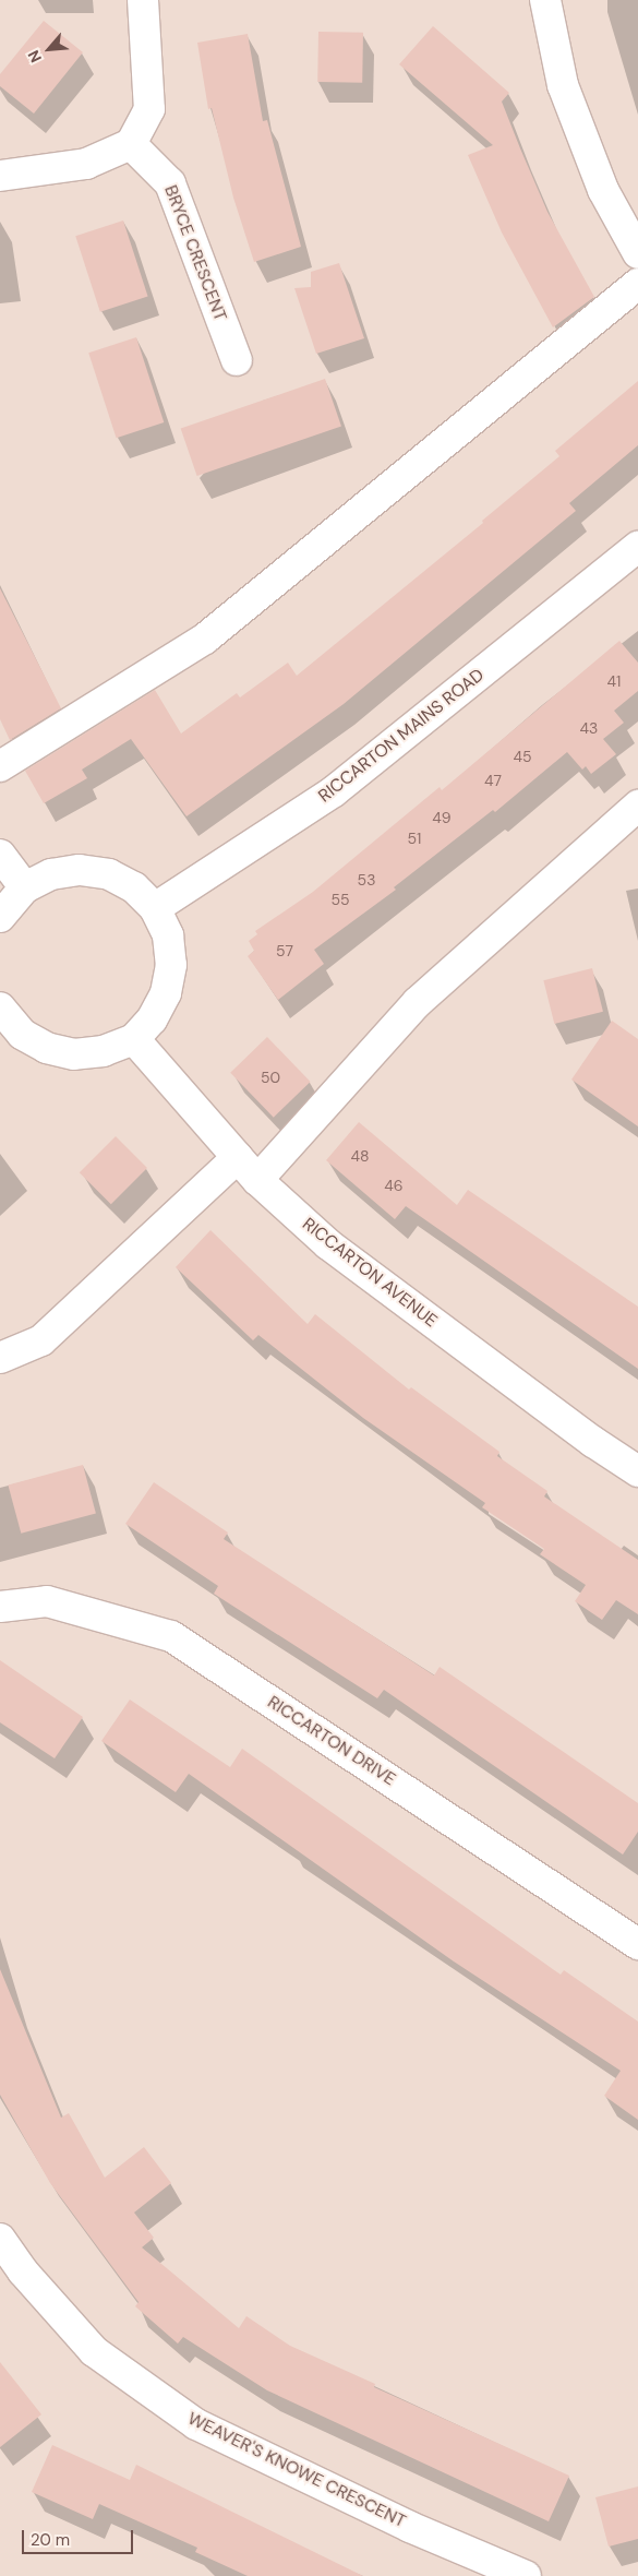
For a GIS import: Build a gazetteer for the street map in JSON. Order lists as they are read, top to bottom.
{
  "streets": {
    "street": [
      "BRYCE CRESCENT",
      "RICCARTON MAINS ROAD",
      "RICCARTON AVENUE",
      "RICCARTON DRIVE",
      "WEAVER'S KNOWE CRESCENT"
    ]
  },
  "house_numbers": [
    "41",
    "43",
    "45",
    "47",
    "49",
    "51",
    "53",
    "55",
    "57",
    "50",
    "48",
    "46"
  ],
  "scale_bar": "20 m",
  "north": "bottom left"
}
